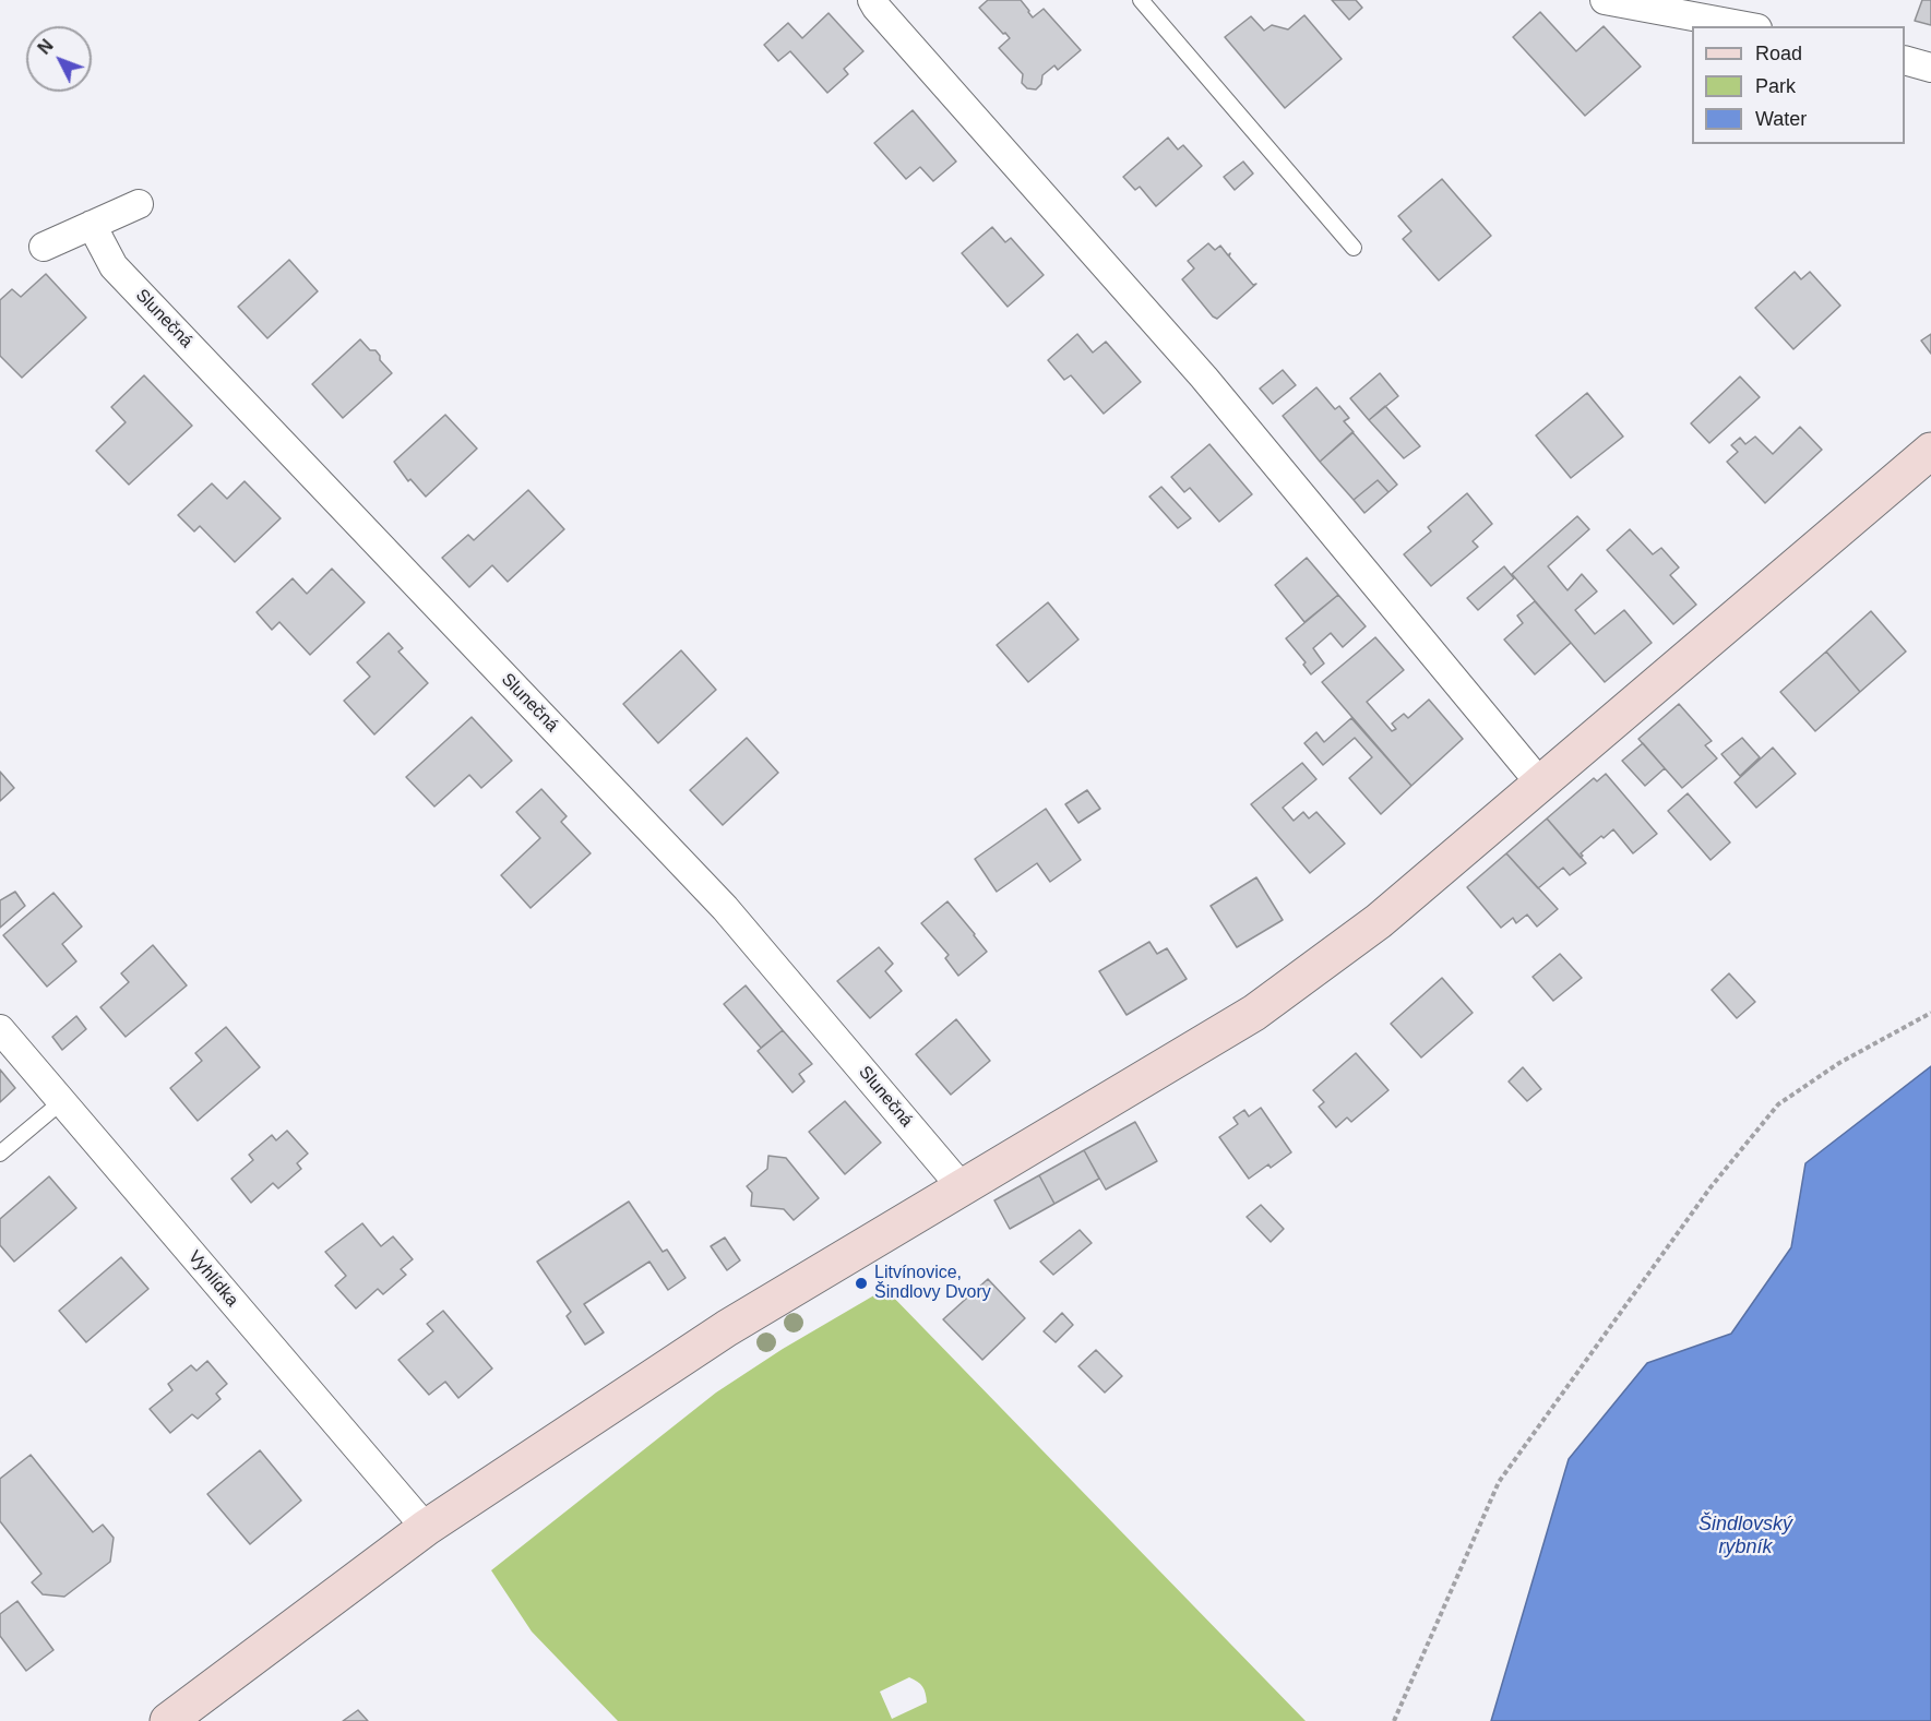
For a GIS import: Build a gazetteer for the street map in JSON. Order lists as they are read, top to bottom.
{
  "streets": {
    "street": ["Slunečná", "Vyhlídka"]
  },
  "water": ["Šindlovský rybník"],
  "places": ["Litvínovice, Šindlovy Dvory"],
  "legend": ["Road", "Park", "Water"],
  "north": "top left"
}
